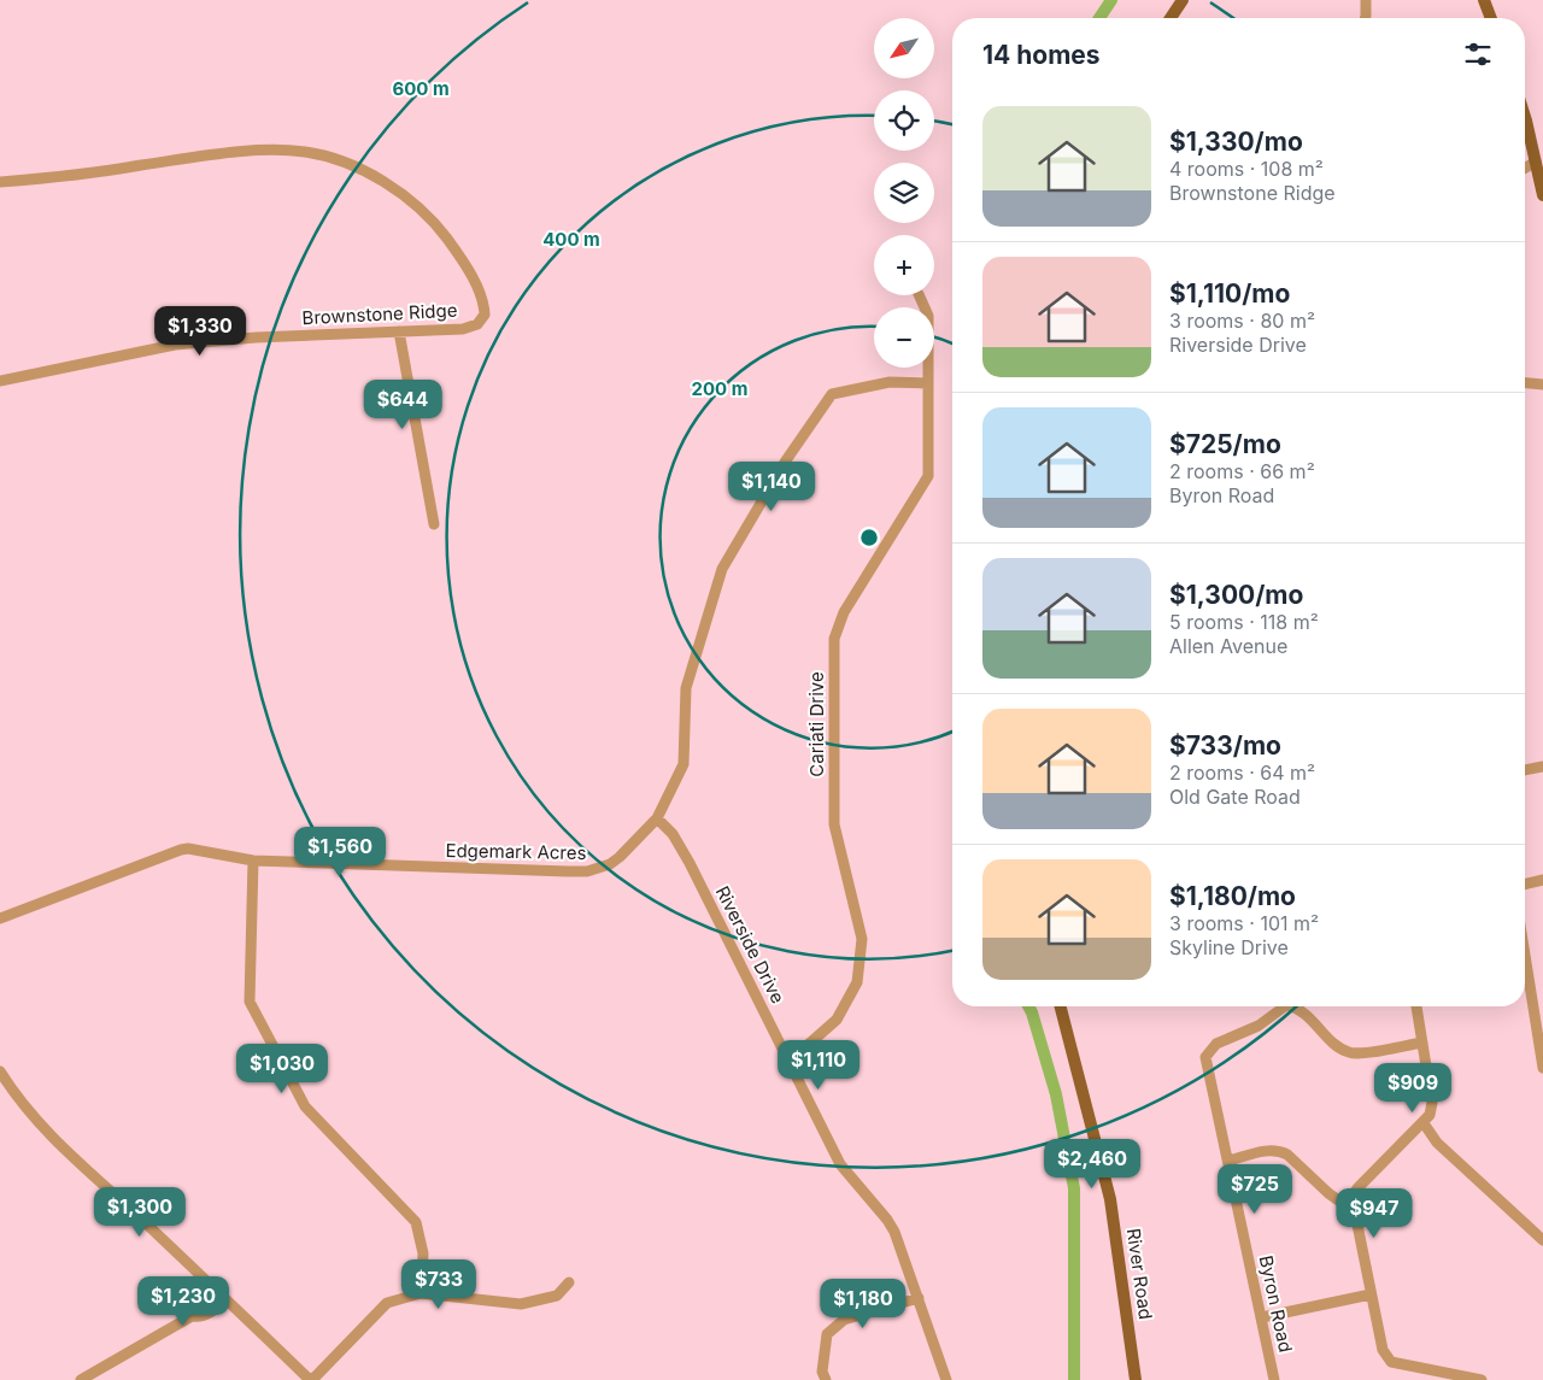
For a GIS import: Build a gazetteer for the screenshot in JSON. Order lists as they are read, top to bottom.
{
  "streets": {
    "main road": ["River Road"],
    "street": [
      "Brownstone Ridge",
      "Cariati Drive",
      "Edgemark Acres",
      "Riverside Drive",
      "Byron Road"
    ]
  },
  "crossings": [
    ["Cariati Drive", "Edgemark Acres"],
    ["Cariati Drive", "Riverside Drive"],
    ["Edgemark Acres", "Riverside Drive"]
  ],
  "north": "bottom left",
  "page": {
    "map_buttons": ["+", "−"],
    "heading": "14 homes",
    "list": [
      {
        "name": "$1,330/mo",
        "note": "4 rooms · 108 m² · Brownstone Ridge"
      },
      {
        "name": "$1,110/mo",
        "note": "3 rooms · 80 m² · Riverside Drive"
      },
      {
        "name": "$725/mo",
        "note": "2 rooms · 66 m² · Byron Road"
      },
      {
        "name": "$1,300/mo",
        "note": "5 rooms · 118 m² · Allen Avenue"
      },
      {
        "name": "$733/mo",
        "note": "2 rooms · 64 m² · Old Gate Road"
      },
      {
        "name": "$1,180/mo",
        "note": "3 rooms · 101 m² · Skyline Drive"
      }
    ],
    "price": [
      "$1,330",
      "$644",
      "$1,140",
      "$1,560",
      "$1,110",
      "$1,030",
      "$909",
      "$2,460",
      "$725",
      "$1,300",
      "$947",
      "$733",
      "$1,230",
      "$1,180"
    ]
  },
  "rings": ["600 m", "400 m", "200 m"]
}
